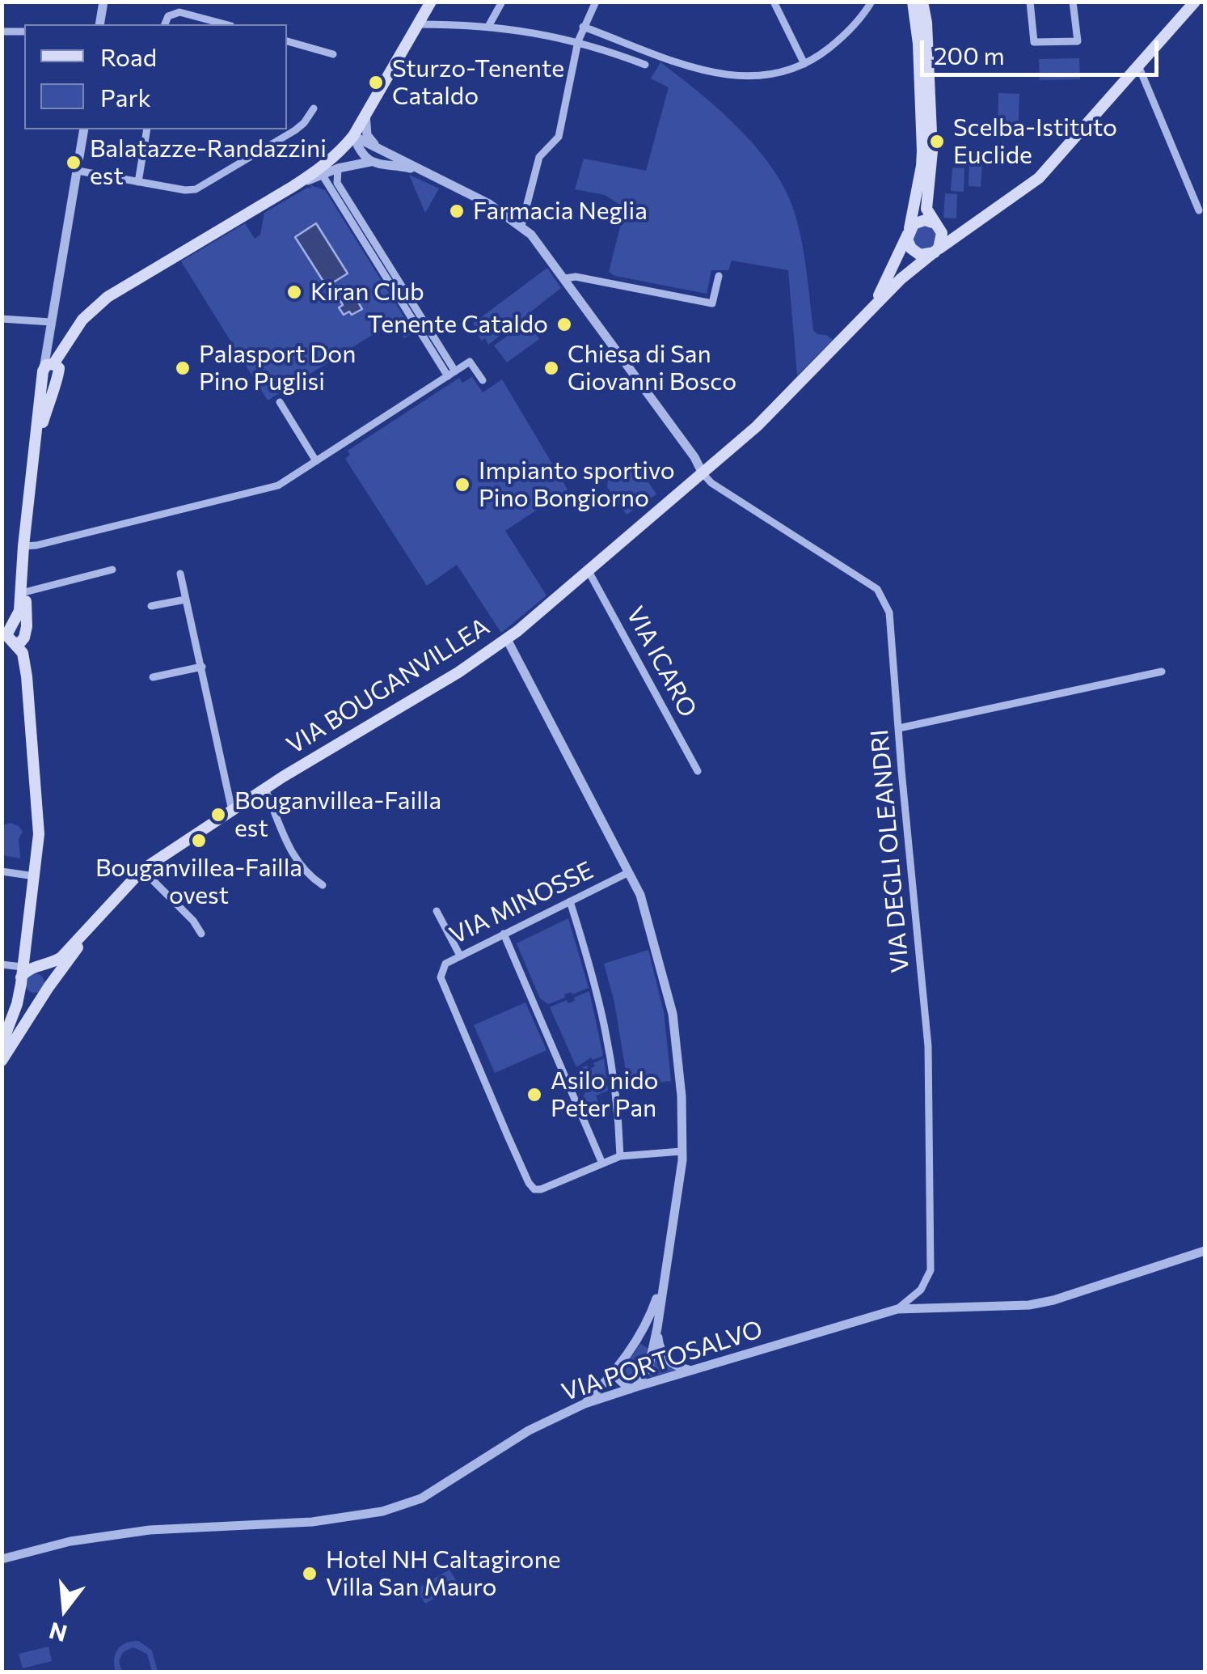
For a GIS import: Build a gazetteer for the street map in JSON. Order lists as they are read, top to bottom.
{
  "streets": {
    "main road": ["VIA BOUGANVILLEA"],
    "street": [
      "VIA ICARO",
      "VIA DEGLI OLEANDRI",
      "VIA MINOSSE",
      "VIA PORTOSALVO"
    ]
  },
  "crossings": [
    ["VIA ICARO", "VIA BOUGANVILLEA"],
    ["VIA BOUGANVILLEA", "VIA DEGLI OLEANDRI"],
    ["VIA DEGLI OLEANDRI", "VIA PORTOSALVO"]
  ],
  "places": [
    "Sturzo-Tenente Cataldo",
    "Scelba-Istituto Euclide",
    "Balatazze-Randazzini est",
    "Farmacia Neglia",
    "Kiran Club",
    "Tenente Cataldo",
    "Palasport Don Pino Puglisi",
    "Chiesa di San Giovanni Bosco",
    "Impianto sportivo Pino Bongiorno",
    "Bouganvillea-Failla est",
    "Bouganvillea-Failla ovest",
    "Asilo nido Peter Pan",
    "Hotel NH Caltagirone Villa San Mauro"
  ],
  "legend": ["Road", "Park"],
  "scale_bar": "200 m",
  "north": "bottom"
}
